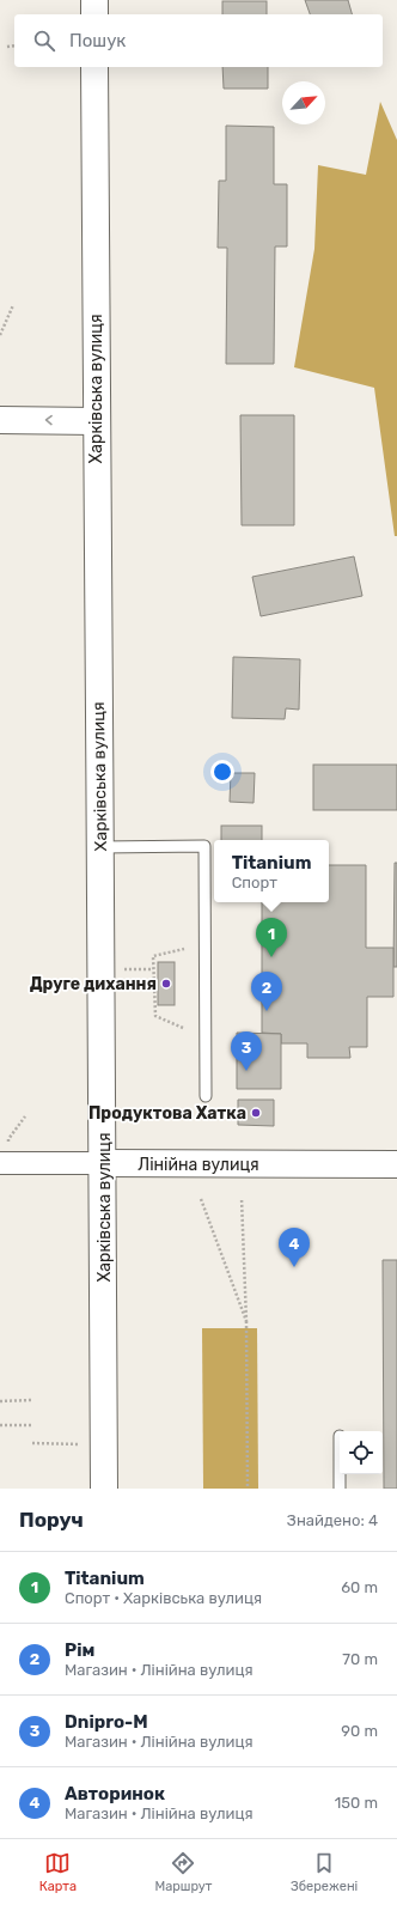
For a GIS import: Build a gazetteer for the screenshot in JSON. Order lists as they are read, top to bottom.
{
  "streets": {
    "main road": ["Харківська вулиця", "Лінійна вулиця"]
  },
  "crossings": [
    ["Харківська вулиця", "Лінійна вулиця"]
  ],
  "places": ["Друге дихання", "Продуктова Хатка"],
  "north": "top right",
  "page": {
    "search": "Пошук",
    "popup": ["Titanium", "Спорт"],
    "pins": [
      "1",
      "2",
      "3",
      "4"
    ],
    "heading": ["Поруч", "Знайдено: 4"],
    "list": [
      {
        "mark": "1",
        "name": "Titanium",
        "note": "Спорт · Харківська вулиця",
        "value": "60 m"
      },
      {
        "mark": "2",
        "name": "Рім",
        "note": "Магазин · Лінійна вулиця",
        "value": "70 m"
      },
      {
        "mark": "3",
        "name": "Dnipro-M",
        "note": "Магазин · Лінійна вулиця",
        "value": "90 m"
      },
      {
        "mark": "4",
        "name": "Авторинок",
        "note": "Магазин · Лінійна вулиця",
        "value": "150 m"
      }
    ],
    "nav": ["Карта", "Маршрут", "Збережені"]
  }
}
